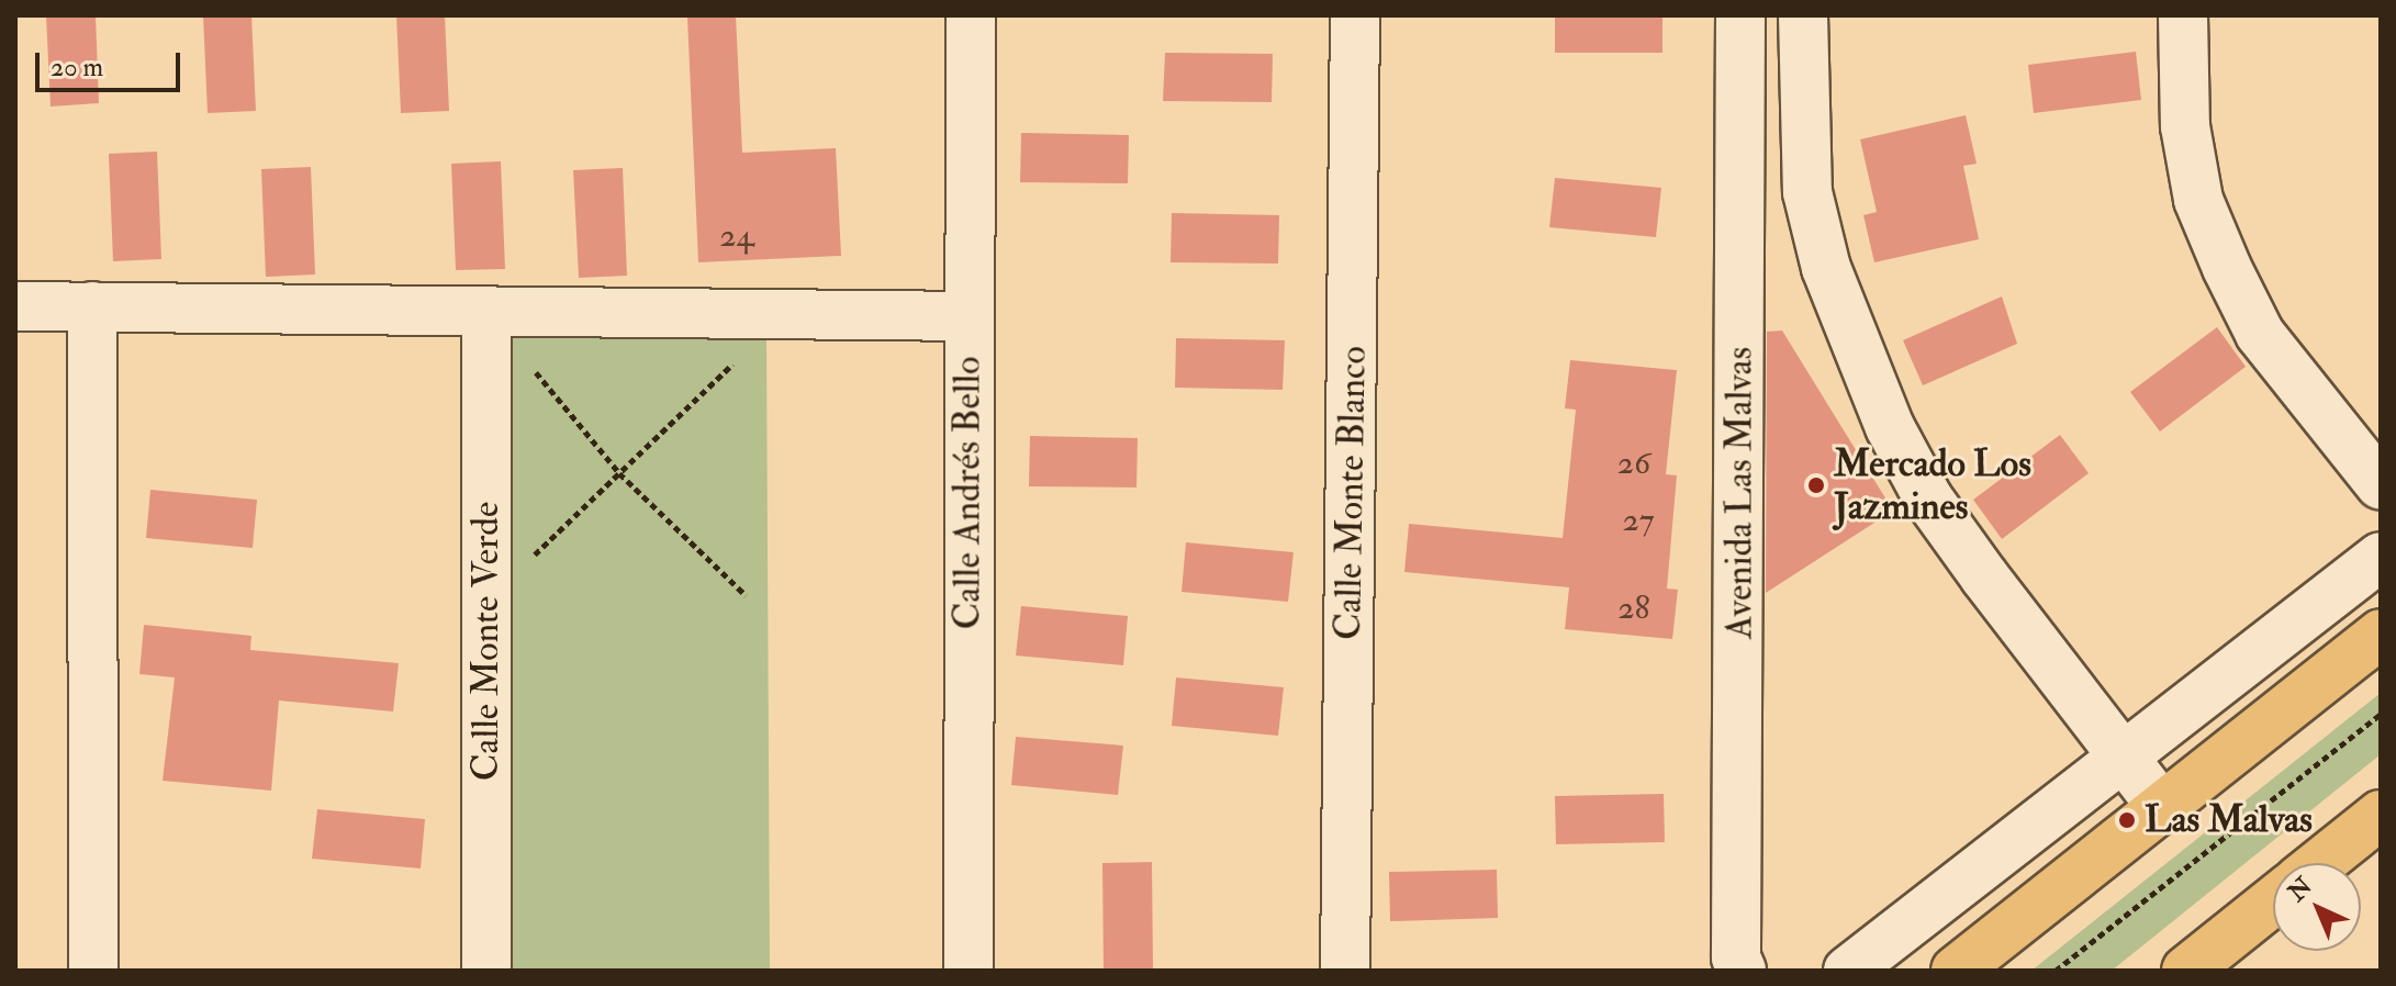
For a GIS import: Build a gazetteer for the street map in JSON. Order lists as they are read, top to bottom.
{
  "streets": {
    "street": [
      "Calle Andrés Bello",
      "Calle Monte Blanco",
      "Avenida Las Malvas",
      "Calle Monte Verde"
    ]
  },
  "places": ["Mercado Los Jazmines", "Las Malvas"],
  "house_numbers": [
    "24",
    "26",
    "27",
    "28"
  ],
  "scale_bar": "20 m",
  "north": "top left"
}
